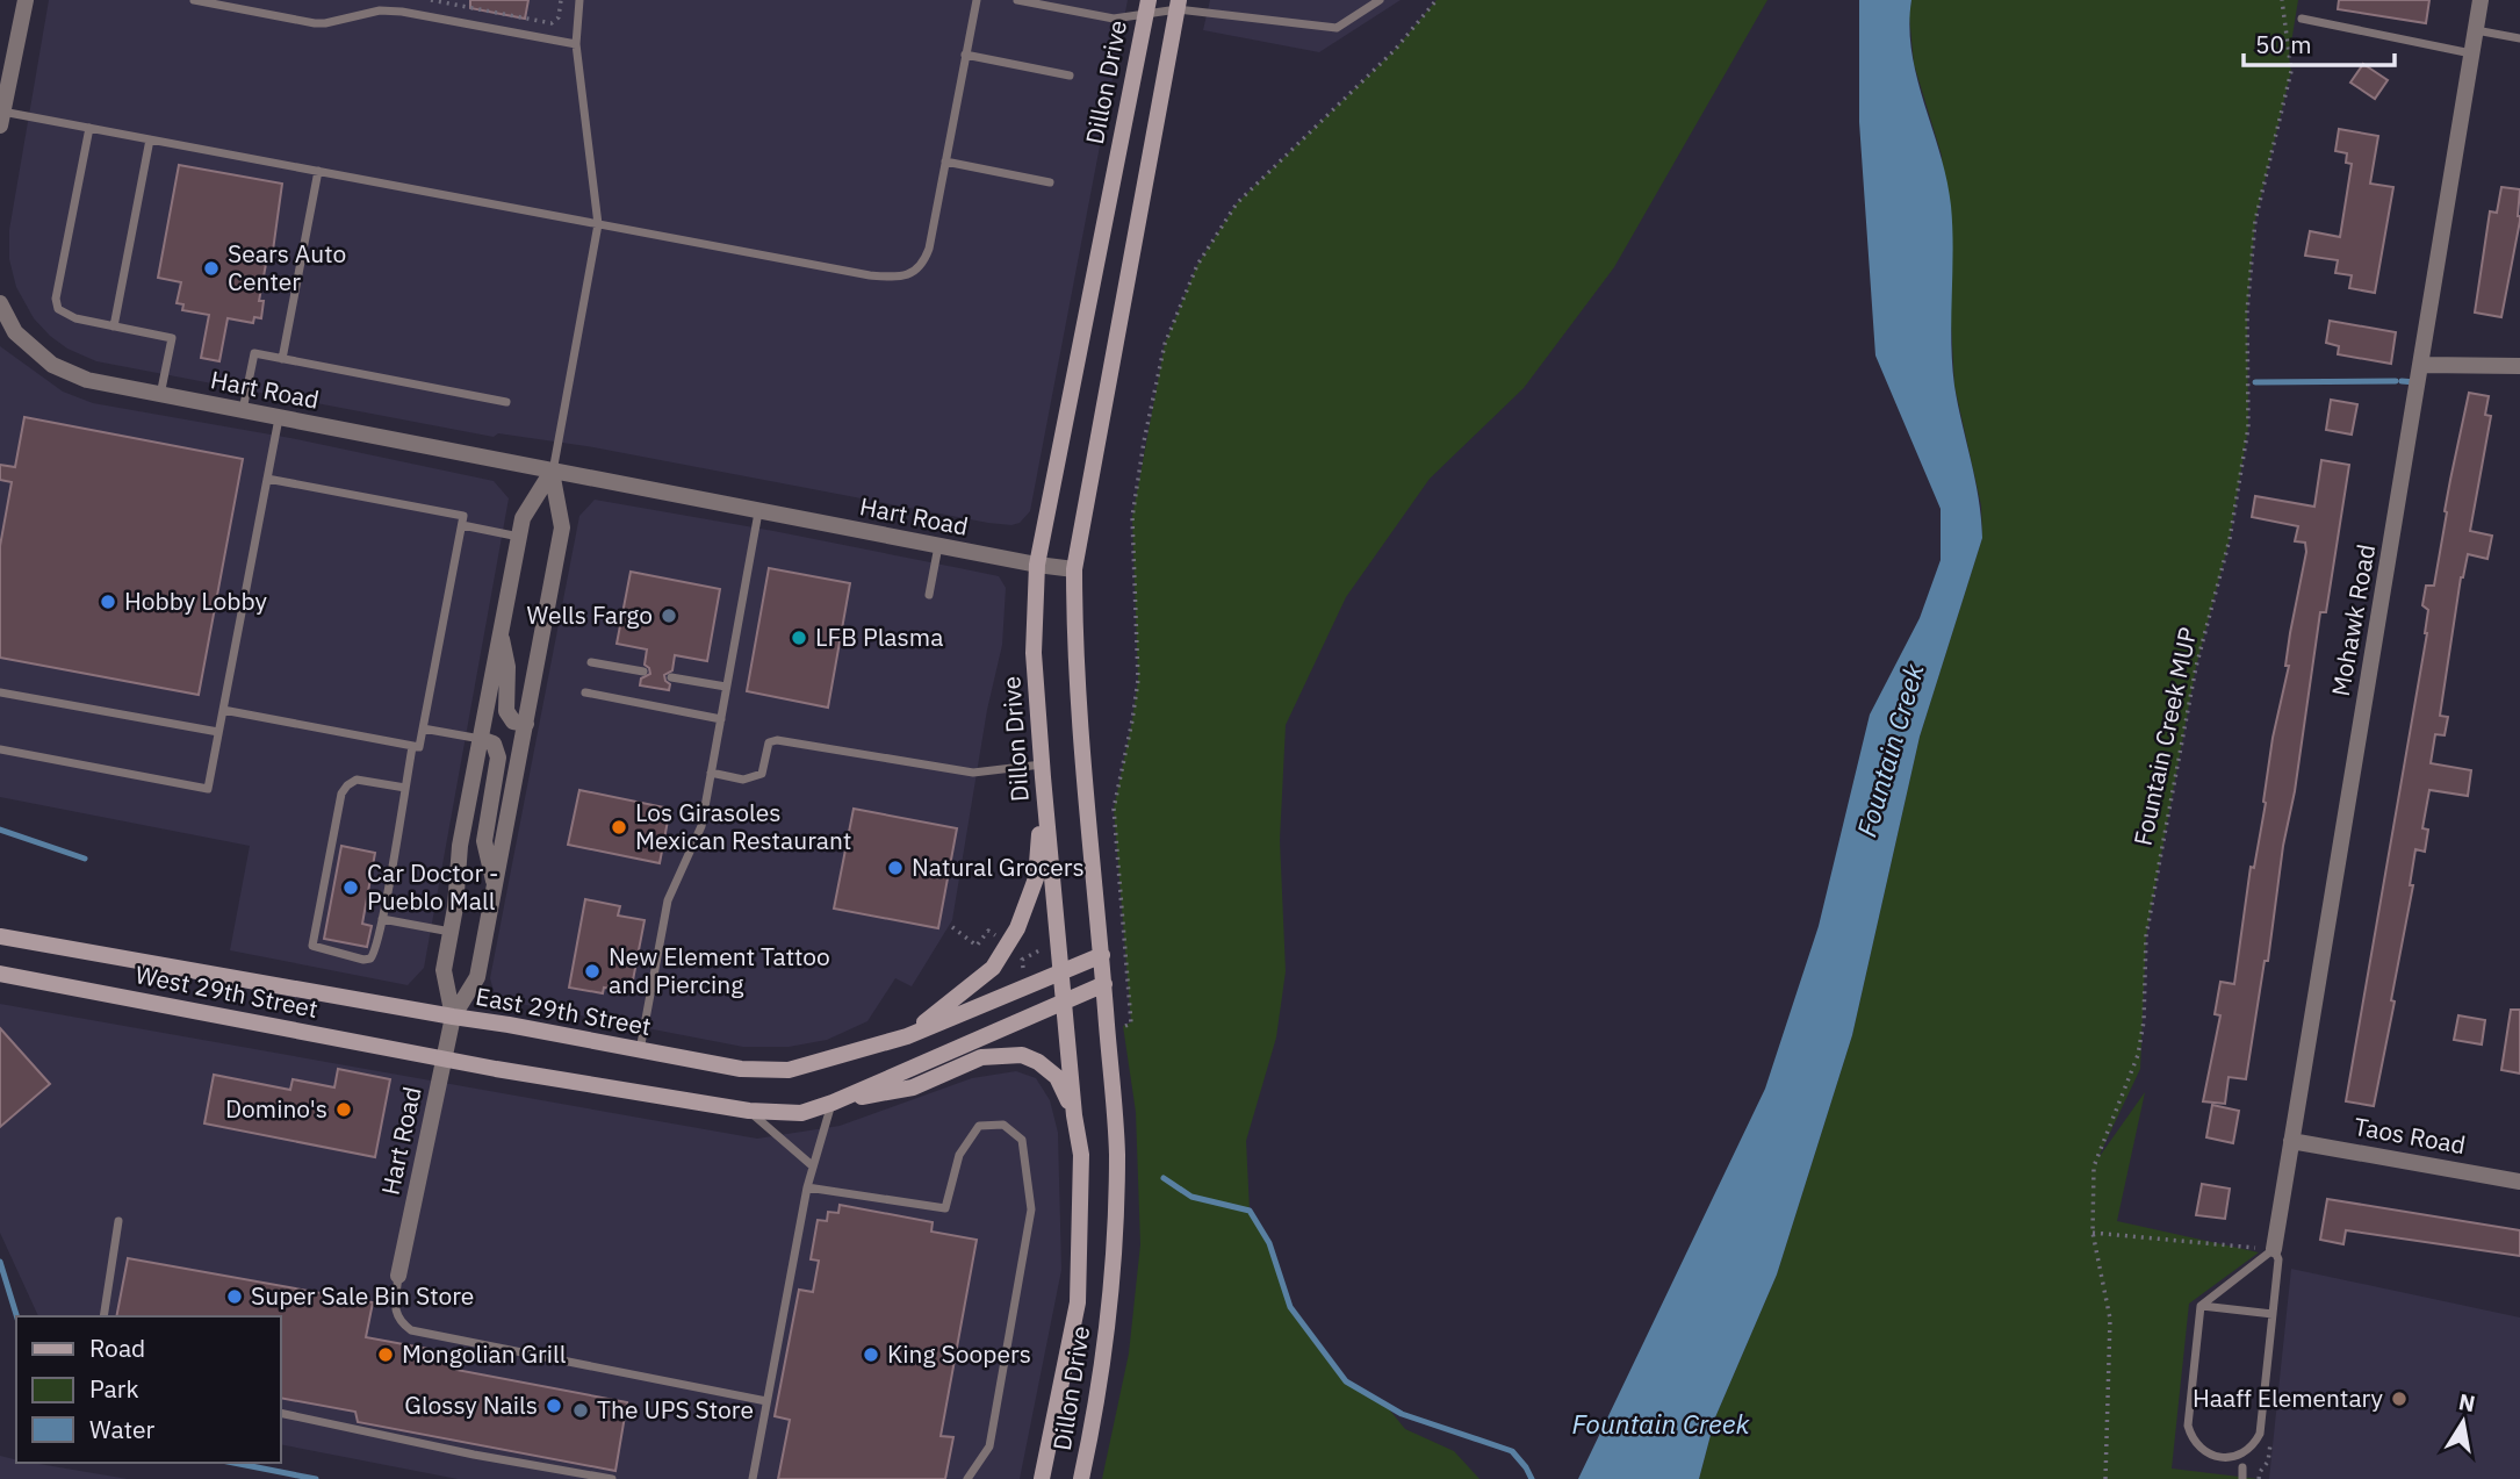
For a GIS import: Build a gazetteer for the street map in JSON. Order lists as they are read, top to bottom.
{
  "streets": {
    "main road": ["Dillon Drive", "West 29th Street", "East 29th Street"],
    "street": ["Hart Road", "Mohawk Road", "Taos Road"],
    "path": ["Fountain Creek MUP"]
  },
  "crossings": [
    ["Dillon Drive", "Hart Road"],
    ["Dillon Drive", "East 29th Street"],
    ["Hart Road", "West 29th Street"],
    ["Hart Road", "East 29th Street"],
    ["Mohawk Road", "Taos Road"]
  ],
  "water": ["Fountain Creek"],
  "places": [
    "Sears Auto Center",
    "Hobby Lobby",
    "Wells Fargo",
    "LFB Plasma",
    "Los Girasoles Mexican Restaurant",
    "Natural Grocers",
    "Car Doctor - Pueblo Mall",
    "New Element Tattoo and Piercing",
    "Domino's",
    "Super Sale Bin Store",
    "Mongolian Grill",
    "King Soopers",
    "Haaff Elementary",
    "Glossy Nails",
    "The UPS Store"
  ],
  "legend": ["Road", "Park", "Water"],
  "scale_bar": "50 m",
  "north": "top"
}
